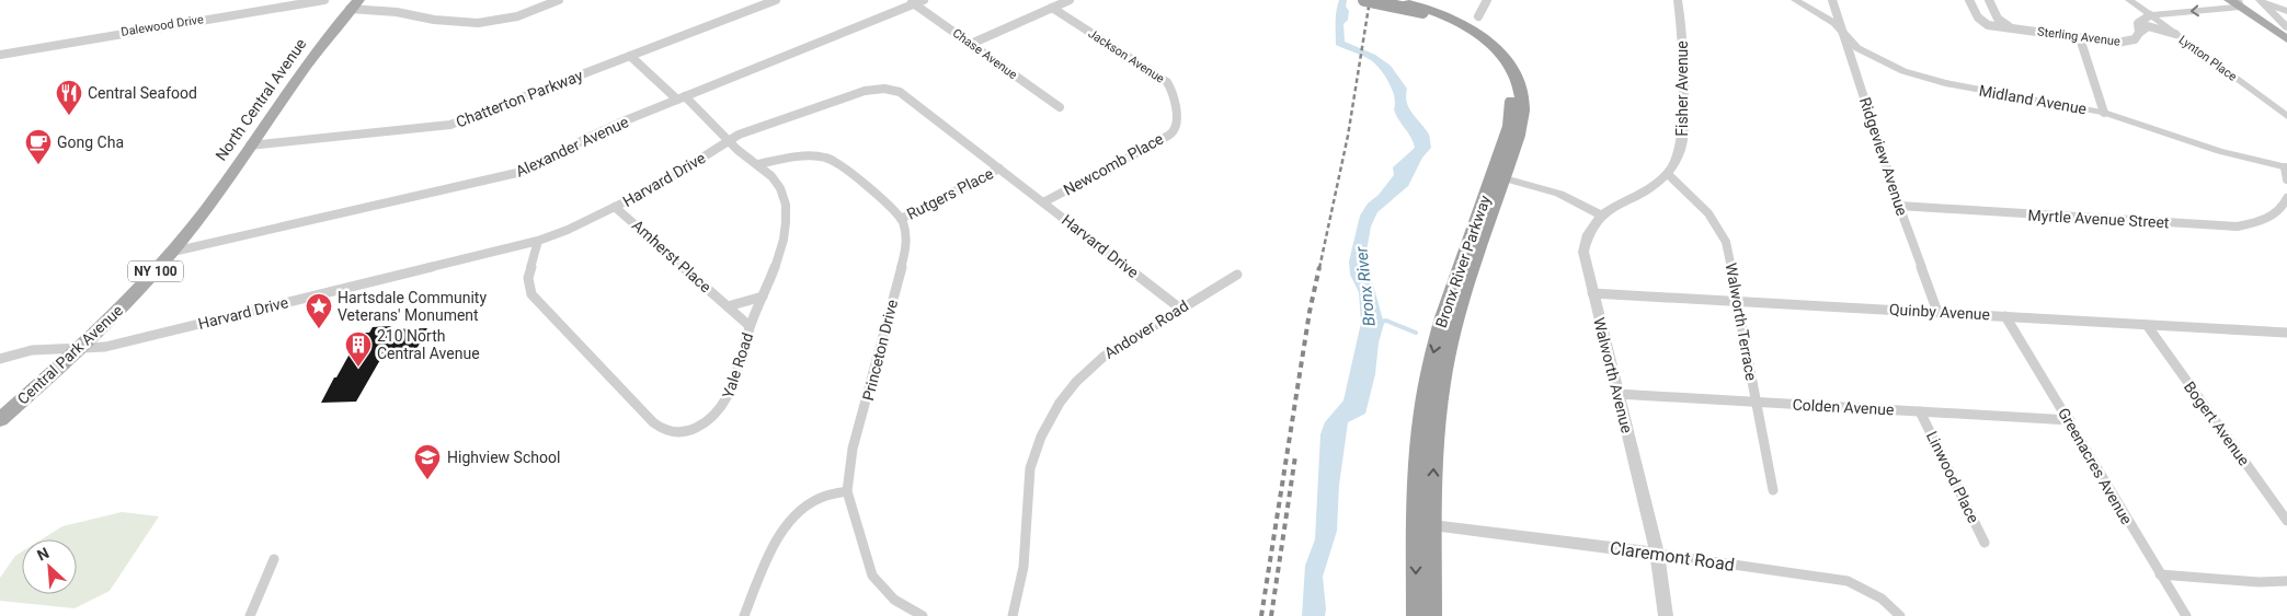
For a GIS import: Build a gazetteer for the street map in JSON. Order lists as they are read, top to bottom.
{
  "streets": {
    "highway": ["Bronx River Parkway"],
    "main road": ["North Central Avenue", "NY 100", "Central Park Avenue"],
    "street": [
      "Dalewood Drive",
      "Sterling Avenue",
      "Chase Avenue",
      "Jackson Avenue",
      "Lynton Place",
      "Fisher Avenue",
      "Chatterton Parkway",
      "Midland Avenue",
      "Alexander Avenue",
      "Ridgeview Avenue",
      "Newcomb Place",
      "Harvard Drive",
      "Rutgers Place",
      "Myrtle Avenue Street",
      "Amherst Place",
      "Quinby Avenue",
      "Walworth Terrace",
      "Andover Road",
      "Princeton Drive",
      "Yale Road",
      "Walworth Avenue",
      "Colden Avenue",
      "Bogert Avenue",
      "Greenacres Avenue",
      "Linwood Place",
      "Claremont Road"
    ]
  },
  "crossings": [
    ["Sterling Avenue", "Lynton Place"],
    ["Chase Avenue", "Alexander Avenue"],
    ["Jackson Avenue", "Newcomb Place"],
    ["Fisher Avenue", "Walworth Terrace"],
    ["Fisher Avenue", "Walworth Avenue"],
    ["Chatterton Parkway", "North Central Avenue"],
    ["Chatterton Parkway", "Yale Road"],
    ["North Central Avenue", "Central Park Avenue"],
    ["Midland Avenue", "Ridgeview Avenue"],
    ["Alexander Avenue", "Central Park Avenue"],
    ["Alexander Avenue", "Yale Road"],
    ["Ridgeview Avenue", "Myrtle Avenue Street"],
    ["Ridgeview Avenue", "Quinby Avenue"],
    ["Newcomb Place", "Harvard Drive"],
    ["Harvard Drive", "Rutgers Place"],
    ["Harvard Drive", "Amherst Place"],
    ["Harvard Drive", "Andover Road"],
    ["Harvard Drive", "Central Park Avenue"],
    ["Harvard Drive", "Yale Road"],
    ["Rutgers Place", "Princeton Drive"],
    ["Amherst Place", "Yale Road"],
    ["Bronx River Parkway", "Claremont Road"],
    ["Quinby Avenue", "Walworth Terrace"],
    ["Quinby Avenue", "Walworth Avenue"],
    ["Quinby Avenue", "Bogert Avenue"],
    ["Quinby Avenue", "Greenacres Avenue"],
    ["Walworth Terrace", "Walworth Avenue"],
    ["Walworth Terrace", "Colden Avenue"],
    ["Walworth Avenue", "Colden Avenue"],
    ["Walworth Avenue", "Claremont Road"],
    ["Colden Avenue", "Greenacres Avenue"],
    ["Colden Avenue", "Linwood Place"]
  ],
  "water": ["Bronx River"],
  "places": {
    "restaurant": ["Central Seafood"],
    "cafe": ["Gong Cha"],
    "place": ["Hartsdale Community Veterans' Monument"],
    "building": ["210 North Central Avenue"],
    "school or university": ["Highview School"]
  },
  "north": "top left"
}
